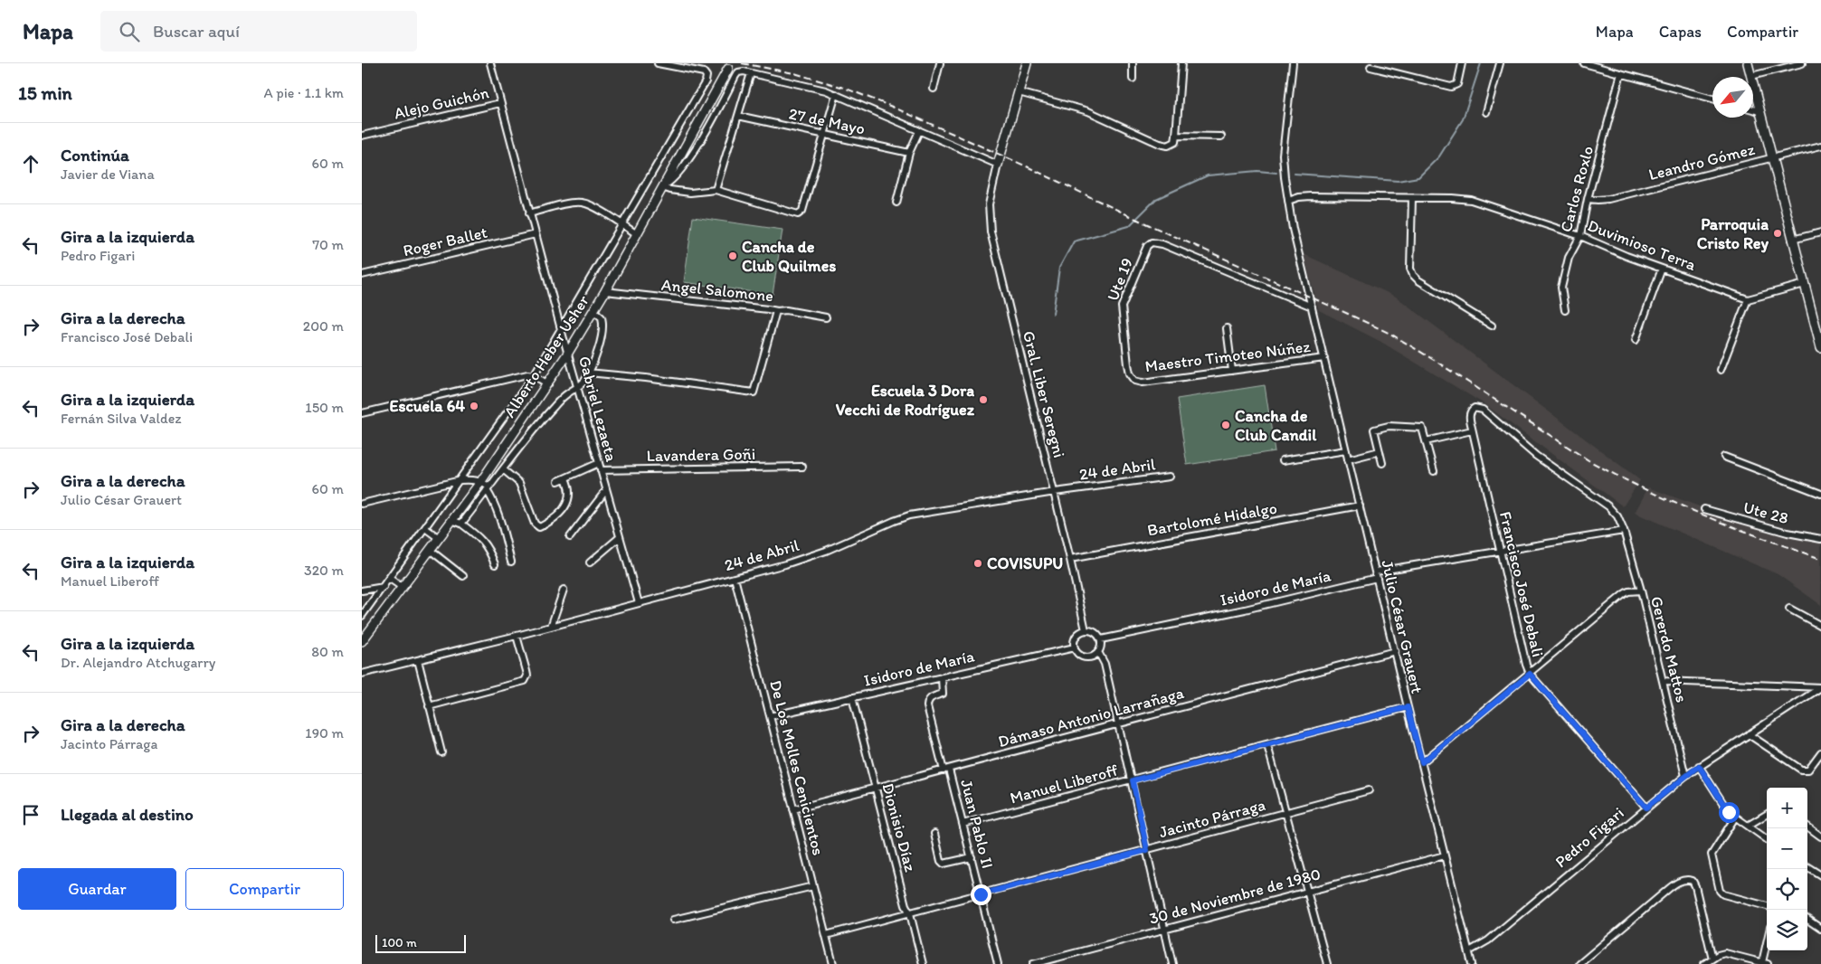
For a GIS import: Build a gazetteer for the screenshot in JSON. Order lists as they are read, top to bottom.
{
  "streets": {
    "street": [
      "Alejo Guichón",
      "27 de Mayo",
      "Leandro Gómez",
      "Carlos Roxlo",
      "Roger Ballet",
      "Duvimioso Terra",
      "Ute 19",
      "Angel Salomone",
      "Alberto Heber Usher",
      "Maestro Timoteo Núñez",
      "Gral. Liber Seregni",
      "Gabriel Lezaeta",
      "Lavandera Goñi",
      "24 de Abril",
      "Ute 28",
      "Bartolomé Hidalgo",
      "Francisco José Debali",
      "Isidoro de María",
      "Julio César Grauert",
      "Gererdo Mattos",
      "Dámaso Antonio Larrañaga",
      "De Los Molles Cenicientos",
      "Manuel Liberoff",
      "Jacinto Párraga",
      "Juan Pablo II",
      "Dionisio Díaz",
      "Pedro Figari",
      "30 de Noviembre de 1980"
    ]
  },
  "crossings": [
    ["Alejo Guichón", "Gabriel Lezaeta"],
    ["Leandro Gómez", "Carlos Roxlo"],
    ["Carlos Roxlo", "Duvimioso Terra"],
    ["Roger Ballet", "Gabriel Lezaeta"],
    ["Duvimioso Terra", "Julio César Grauert"],
    ["Ute 19", "Maestro Timoteo Núñez"],
    ["Ute 19", "Julio César Grauert"],
    ["Angel Salomone", "Alberto Heber Usher"],
    ["Alberto Heber Usher", "Gabriel Lezaeta"],
    ["Maestro Timoteo Núñez", "Julio César Grauert"],
    ["Gral. Liber Seregni", "24 de Abril"],
    ["Gral. Liber Seregni", "Bartolomé Hidalgo"],
    ["Gral. Liber Seregni", "Isidoro de María"],
    ["Gabriel Lezaeta", "Lavandera Goñi"],
    ["Gabriel Lezaeta", "24 de Abril"],
    ["24 de Abril", "De Los Molles Cenicientos"],
    ["Bartolomé Hidalgo", "Julio César Grauert"],
    ["Francisco José Debali", "Isidoro de María"],
    ["Francisco José Debali", "Gererdo Mattos"],
    ["Francisco José Debali", "Pedro Figari"],
    ["Isidoro de María", "Julio César Grauert"],
    ["Isidoro de María", "Gererdo Mattos"],
    ["Isidoro de María", "De Los Molles Cenicientos"],
    ["Isidoro de María", "Juan Pablo II"],
    ["Isidoro de María", "Dionisio Díaz"],
    ["Julio César Grauert", "Dámaso Antonio Larrañaga"],
    ["Julio César Grauert", "Manuel Liberoff"],
    ["Julio César Grauert", "Pedro Figari"],
    ["Julio César Grauert", "30 de Noviembre de 1980"],
    ["Gererdo Mattos", "Pedro Figari"],
    ["Dámaso Antonio Larrañaga", "De Los Molles Cenicientos"],
    ["Dámaso Antonio Larrañaga", "Juan Pablo II"],
    ["Dámaso Antonio Larrañaga", "Dionisio Díaz"],
    ["De Los Molles Cenicientos", "Jacinto Párraga"],
    ["Manuel Liberoff", "Juan Pablo II"],
    ["Jacinto Párraga", "Juan Pablo II"],
    ["Jacinto Párraga", "Dionisio Díaz"]
  ],
  "places": [
    "Parroquia Cristo Rey",
    "Cancha de Club Quilmes",
    "Escuela 3 Dora Vecchi de Rodríguez",
    "Escuela 64",
    "Cancha de Club Candil",
    "COVISUPU"
  ],
  "scale_bar": "100 m",
  "north": "bottom left",
  "page": {
    "header": "Mapa",
    "search": "Buscar aquí",
    "nav": ["Mapa", "Capas", "Compartir"],
    "heading": ["15 min", "A pie · 1.1 km"],
    "list": [
      ["Continúa", "Javier de Viana", "60 m"],
      ["Gira a la izquierda", "Pedro Figari", "70 m"],
      ["Gira a la derecha", "Francisco José Debali", "200 m"],
      ["Gira a la izquierda", "Fernán Silva Valdez", "150 m"],
      ["Gira a la derecha", "Julio César Grauert", "60 m"],
      ["Gira a la izquierda", "Manuel Liberoff", "320 m"],
      ["Gira a la izquierda", "Dr. Alejandro Atchugarry", "80 m"],
      ["Gira a la derecha", "Jacinto Párraga", "190 m"],
      "Llegada al destino"
    ],
    "map_buttons": ["+", "−"],
    "buttons": ["Guardar", "Compartir"],
    "scale": "100 m"
  }
}
